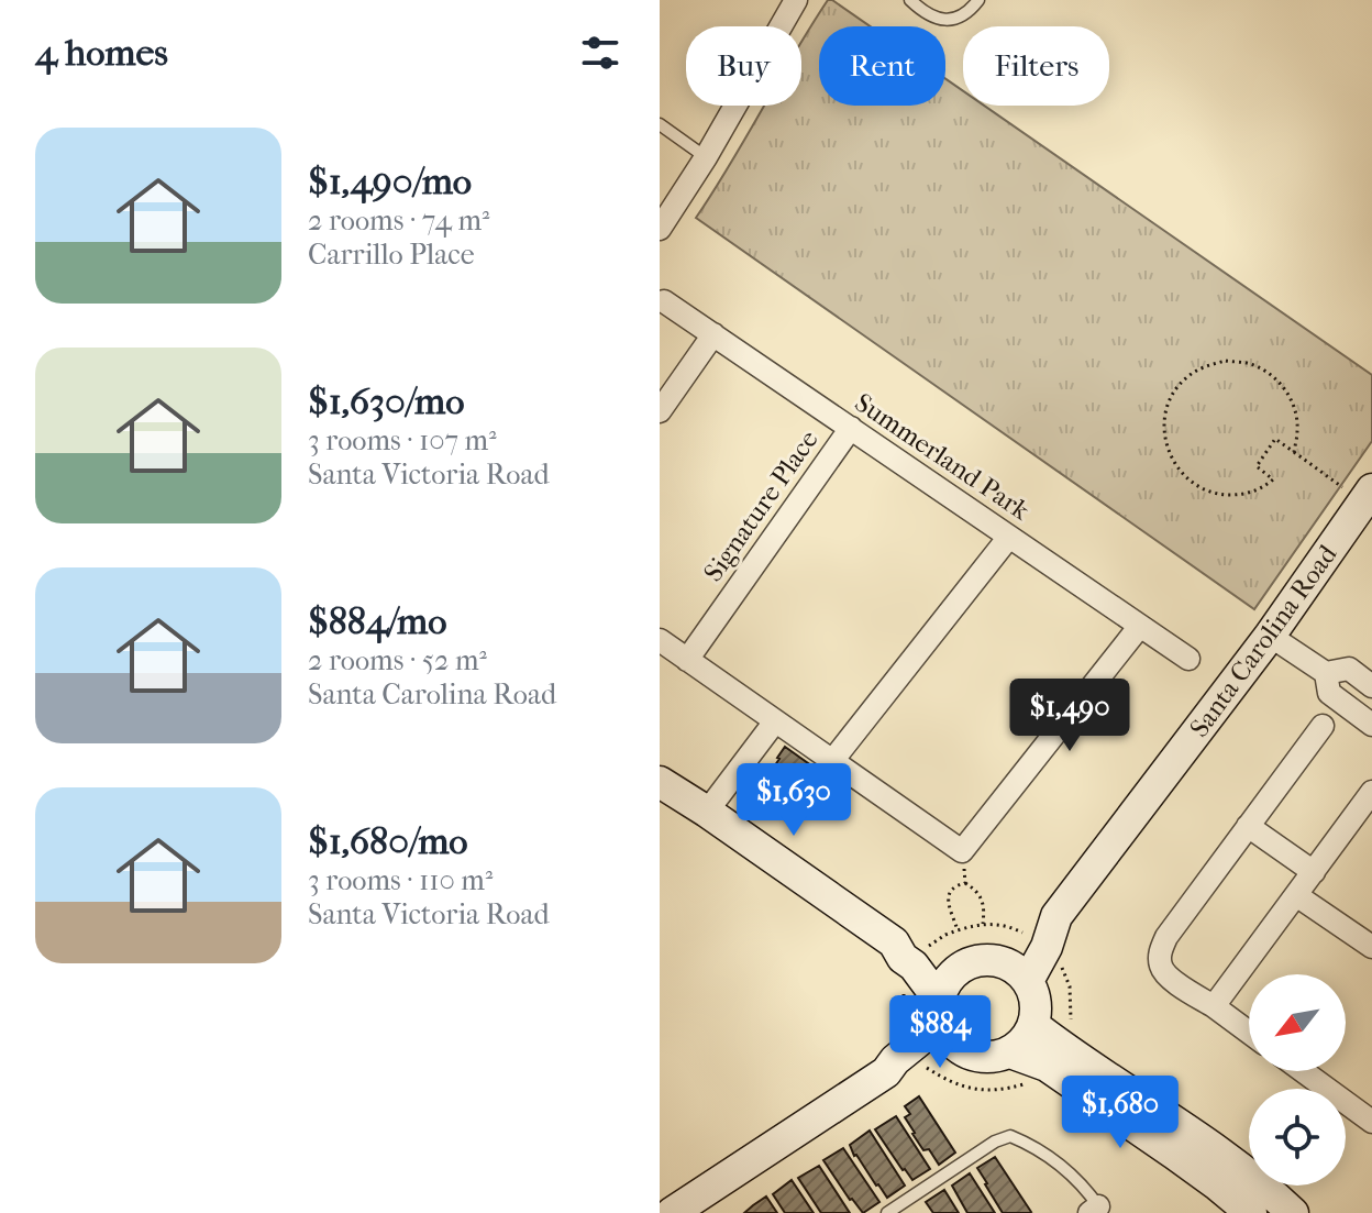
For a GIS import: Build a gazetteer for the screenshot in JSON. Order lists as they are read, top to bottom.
{
  "streets": {
    "street": ["Summerland Park", "Signature Place", "Santa Carolina Road"]
  },
  "crossings": [
    ["Summerland Park", "Signature Place"]
  ],
  "north": "bottom left",
  "page": {
    "heading": "4 homes",
    "chip": ["Buy", "Rent", "Filters"],
    "list": [
      {
        "name": "$1,490/mo",
        "note": "2 rooms · 74 m² · Carrillo Place"
      },
      {
        "name": "$1,630/mo",
        "note": "3 rooms · 107 m² · Santa Victoria Road"
      },
      {
        "name": "$884/mo",
        "note": "2 rooms · 52 m² · Santa Carolina Road"
      },
      {
        "name": "$1,680/mo",
        "note": "3 rooms · 110 m² · Santa Victoria Road"
      }
    ],
    "price": [
      "$1,490",
      "$1,630",
      "$884",
      "$1,680"
    ]
  }
}
